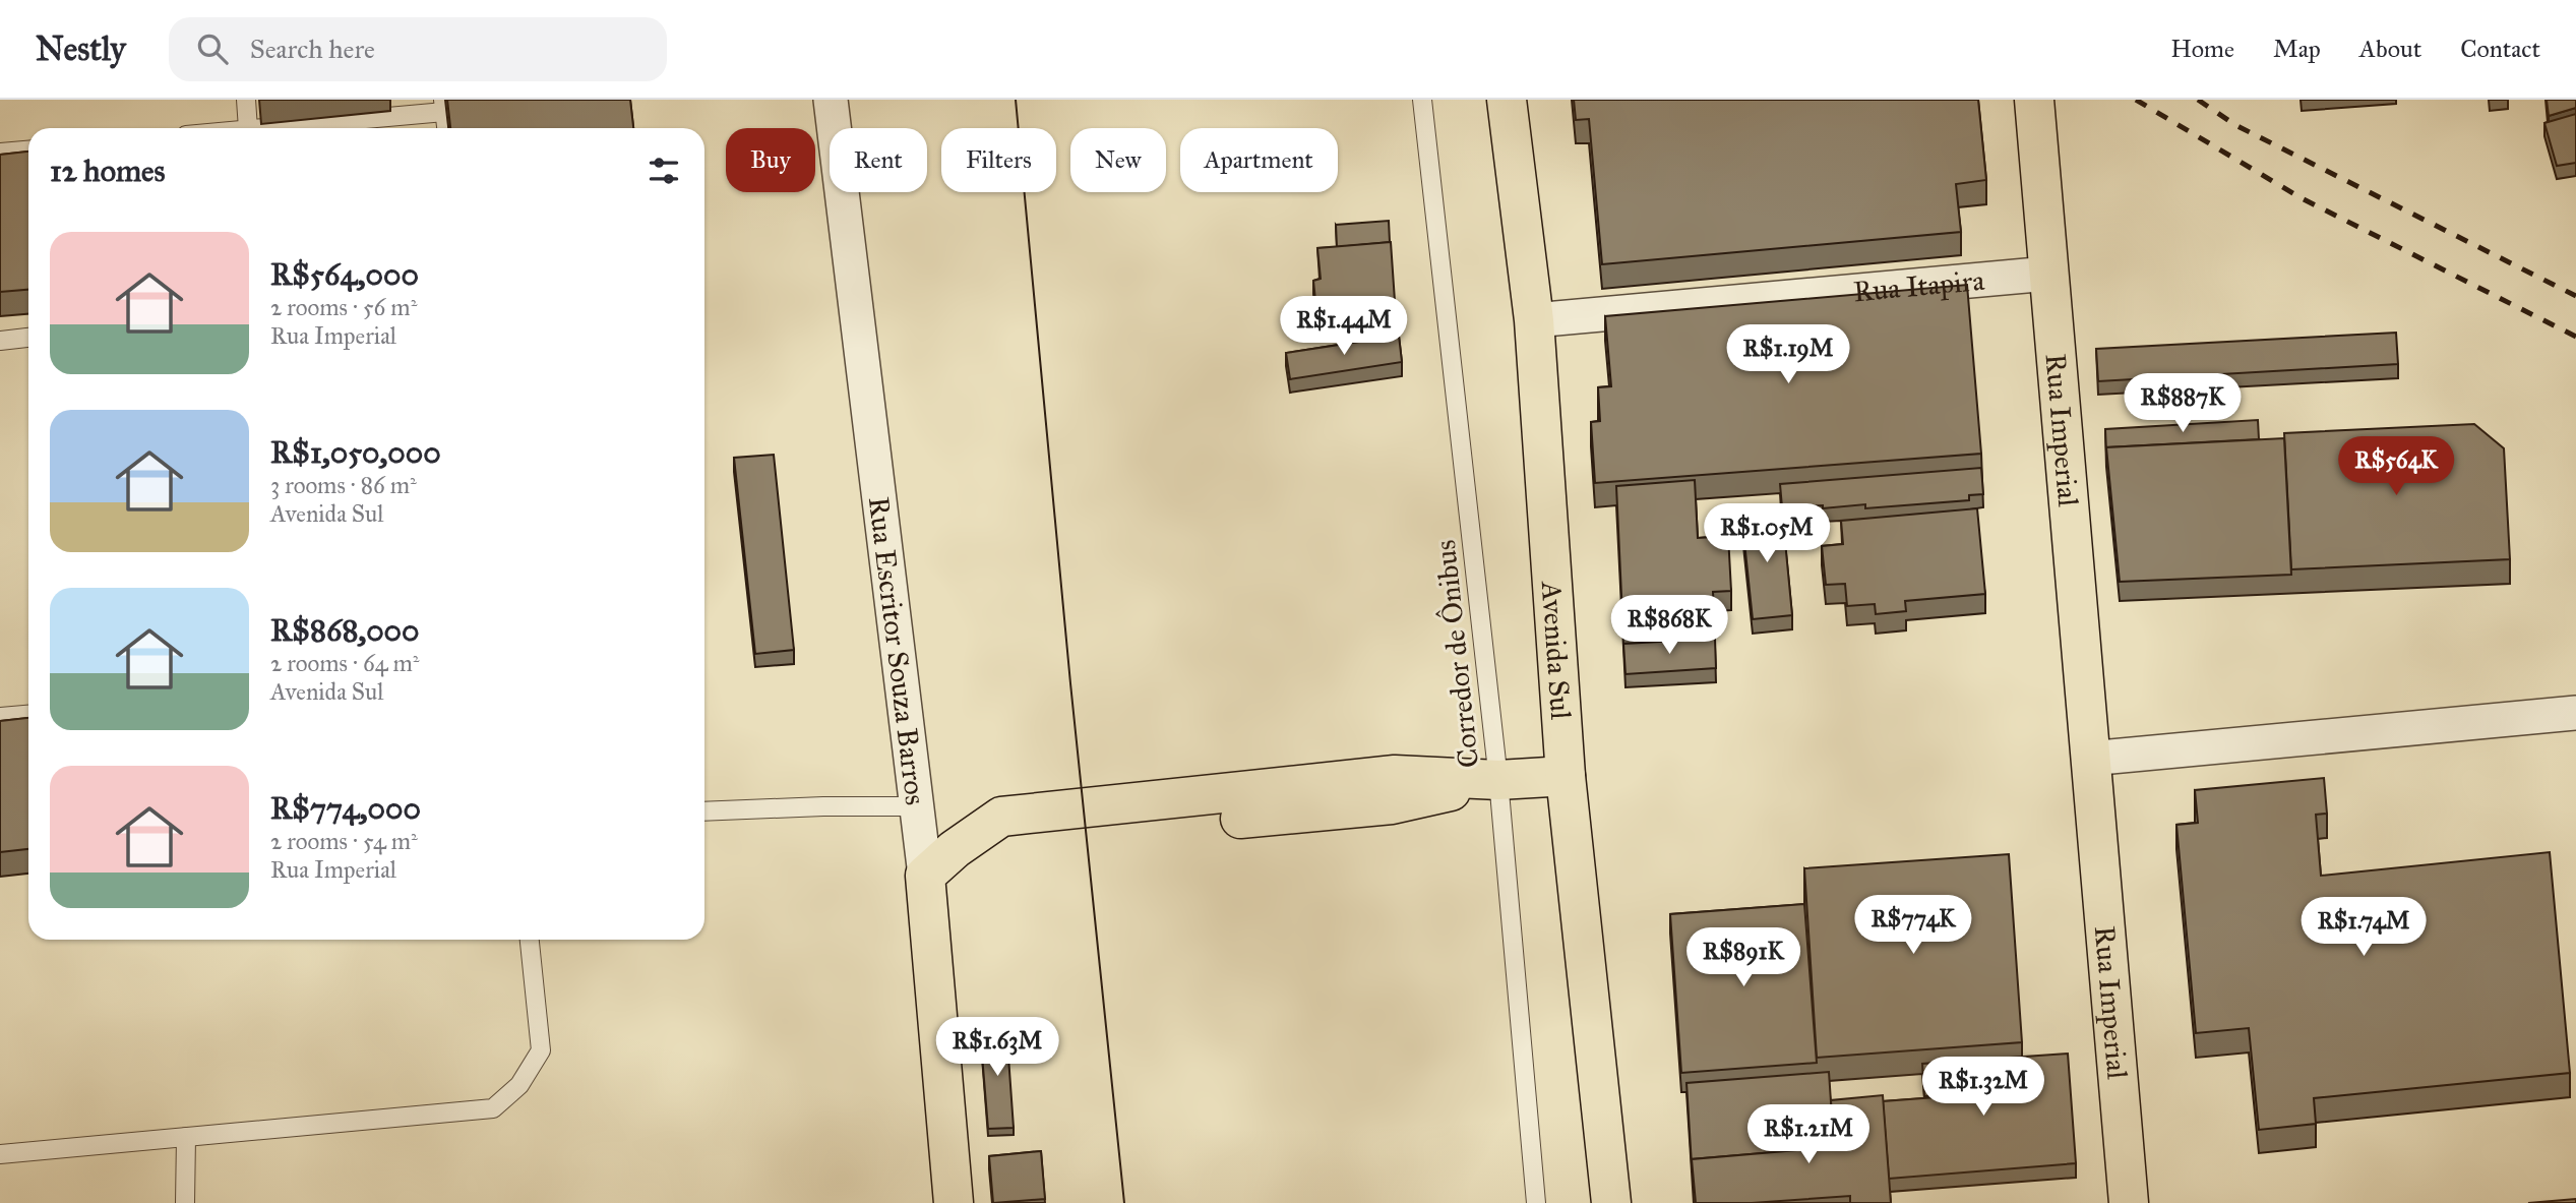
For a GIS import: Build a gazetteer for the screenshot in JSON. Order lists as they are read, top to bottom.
{
  "streets": {
    "main road": ["Rua Imperial", "Rua Escritor Souza Barros", "Avenida Sul"],
    "street": ["Rua Itapira"],
    "lane": ["Corredor de Ônibus"]
  },
  "crossings": [
    ["Rua Itapira", "Rua Imperial"],
    ["Rua Itapira", "Avenida Sul"]
  ],
  "page": {
    "header": "Nestly",
    "search": "Search here",
    "nav": [
      "Home",
      "Map",
      "About",
      "Contact"
    ],
    "chip": [
      "Buy",
      "Rent",
      "Filters",
      "New",
      "Apartment"
    ],
    "heading": "12 homes",
    "list": [
      {
        "name": "R$564,000",
        "note": "2 rooms · 56 m² · Rua Imperial"
      },
      {
        "name": "R$1,050,000",
        "note": "3 rooms · 86 m² · Avenida Sul"
      },
      {
        "name": "R$868,000",
        "note": "2 rooms · 64 m² · Avenida Sul"
      },
      {
        "name": "R$774,000",
        "note": "2 rooms · 54 m² · Rua Imperial"
      }
    ],
    "price": [
      "R$1.44M",
      "R$1.19M",
      "R$887K",
      "R$564K",
      "R$1.05M",
      "R$868K",
      "R$774K",
      "R$1.74M",
      "R$891K",
      "R$1.63M",
      "R$1.32M",
      "R$1.21M"
    ]
  }
}
